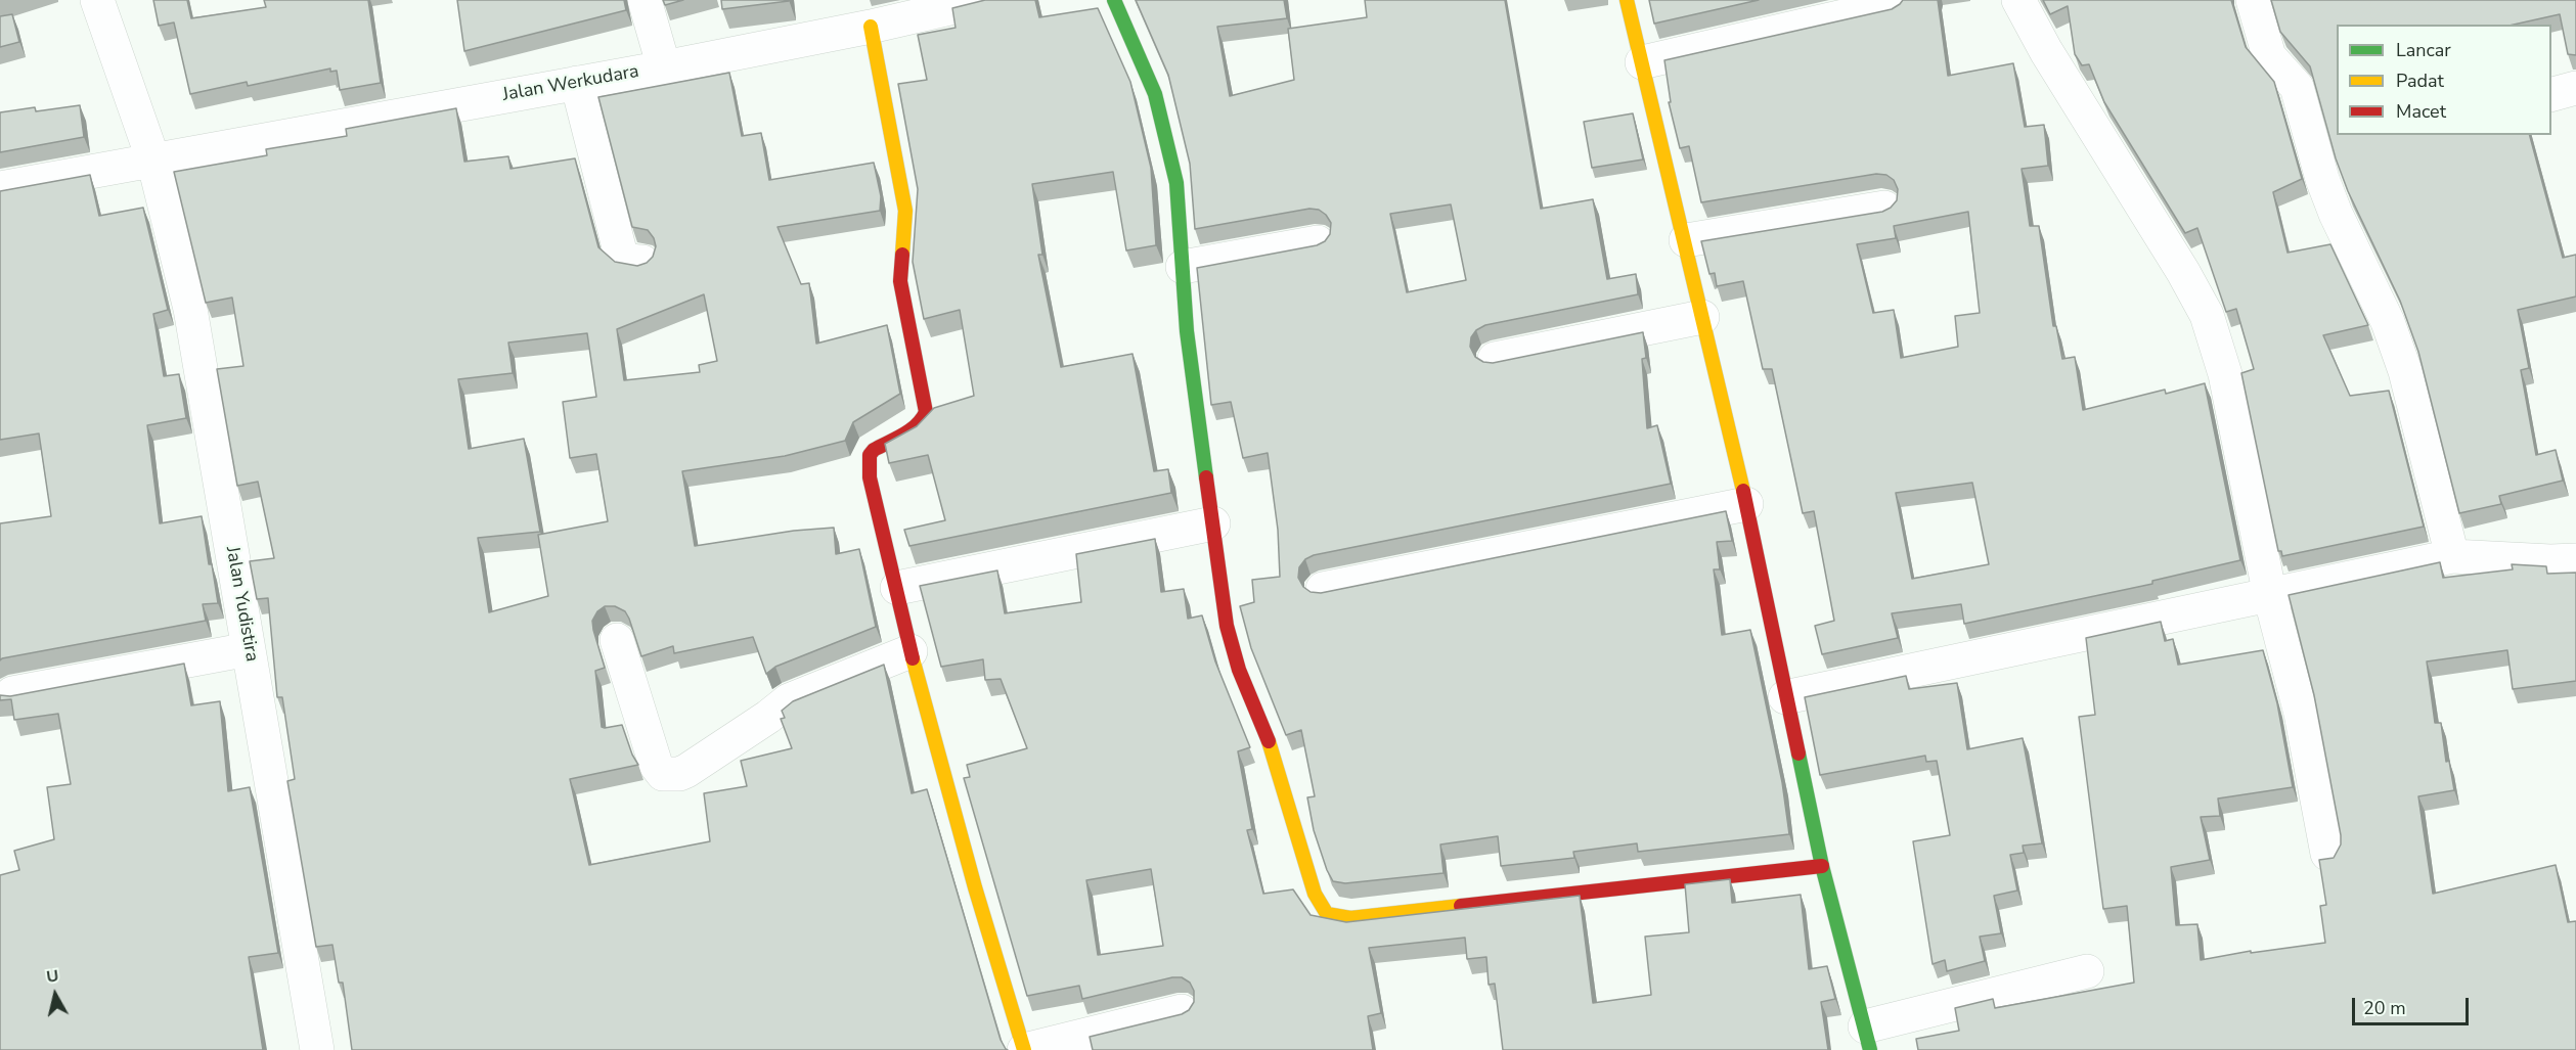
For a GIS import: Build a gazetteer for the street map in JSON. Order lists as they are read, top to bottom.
{
  "streets": {
    "street": ["Jalan Werkudara", "Jalan Yudistira"]
  },
  "crossings": [
    ["Jalan Werkudara", "Jalan Yudistira"]
  ],
  "legend": ["Lancar", "Padat", "Macet"],
  "scale_bar": "20 m",
  "north": "top"
}
